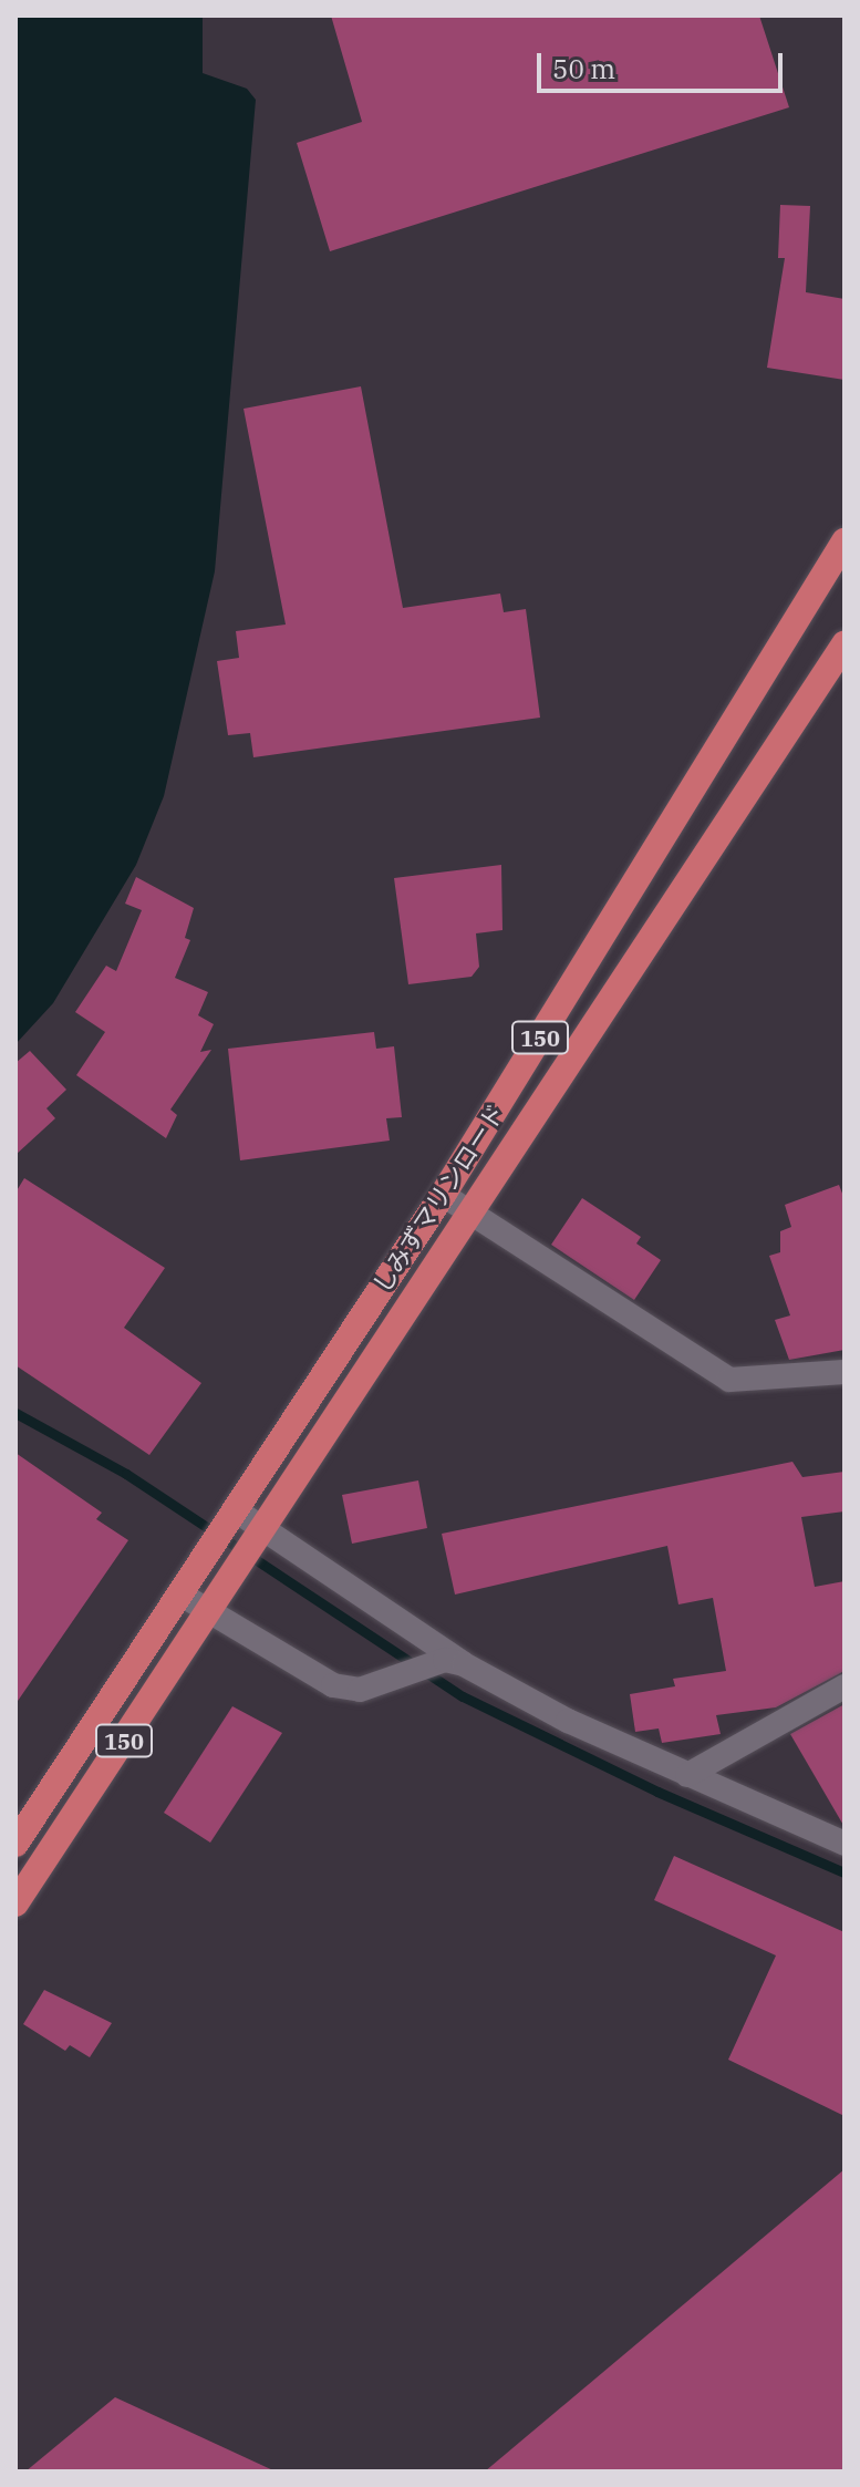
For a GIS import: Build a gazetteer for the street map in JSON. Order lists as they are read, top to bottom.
{
  "streets": {
    "highway": ["150", "しみずマリンロード"]
  },
  "scale_bar": "50 m"
}
